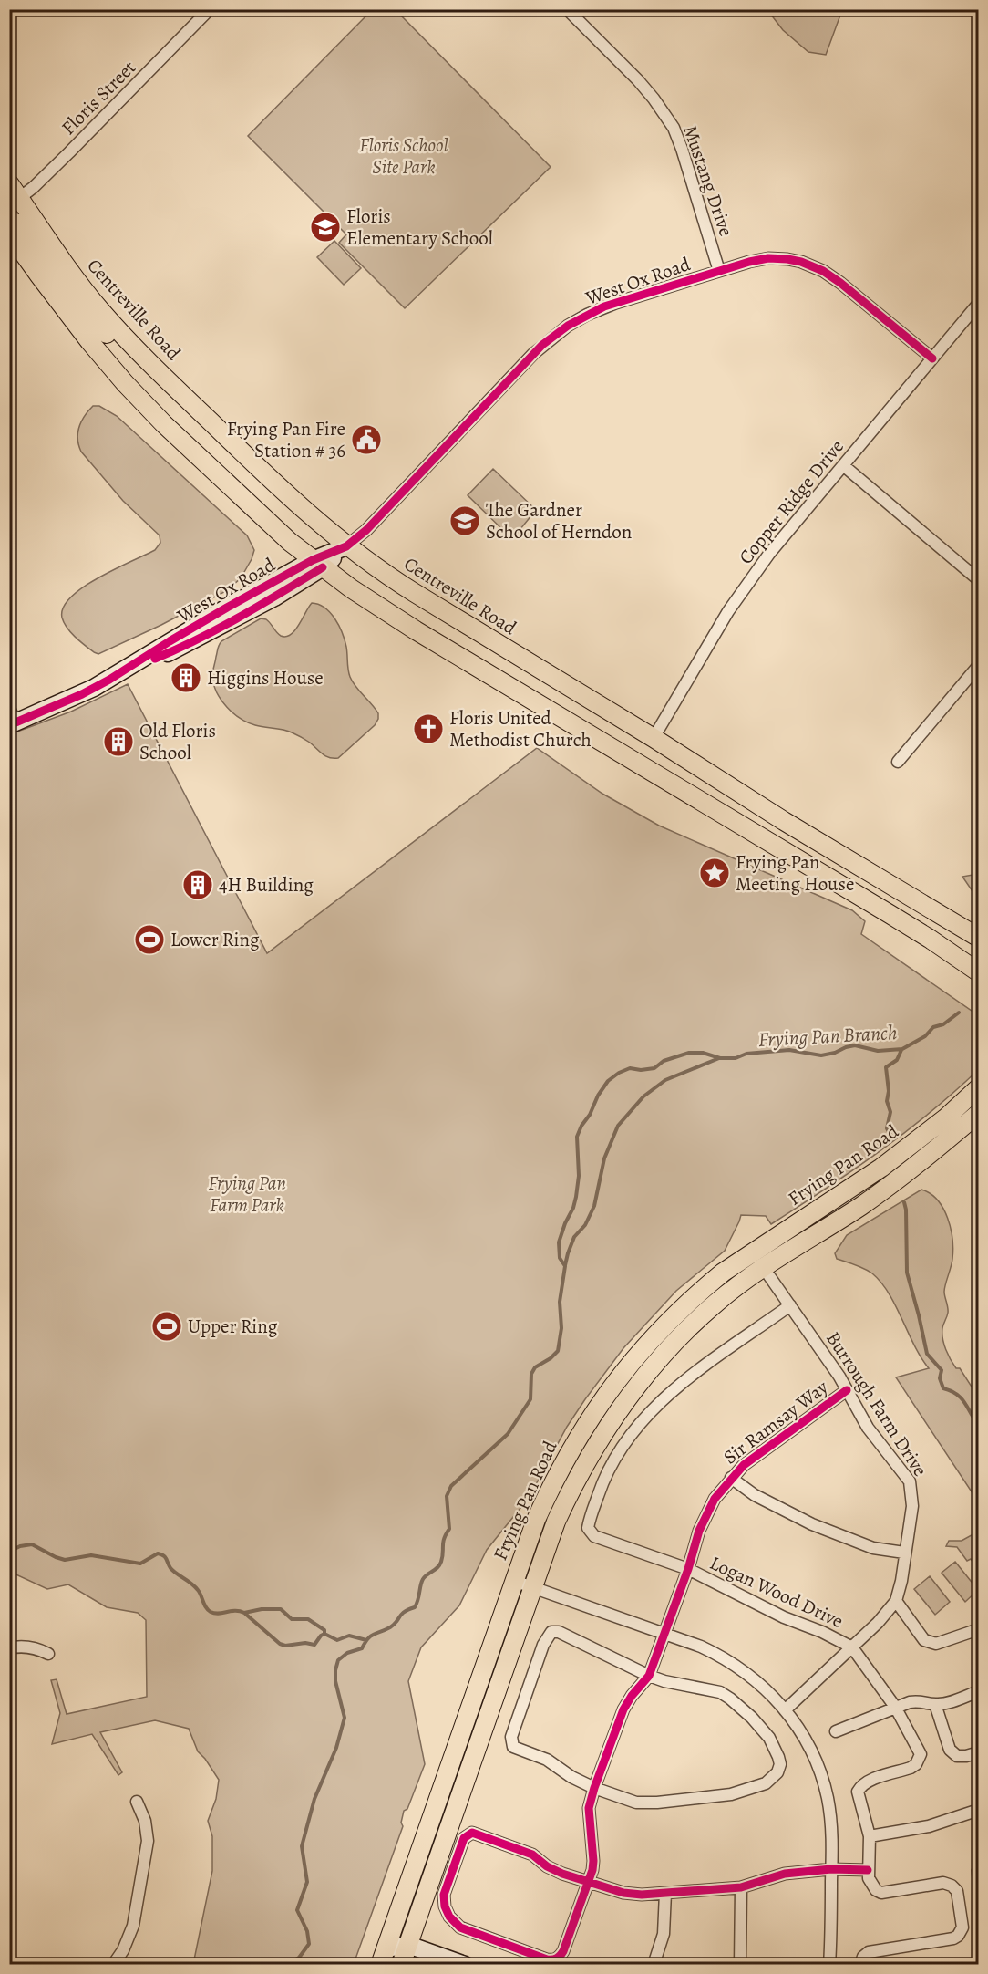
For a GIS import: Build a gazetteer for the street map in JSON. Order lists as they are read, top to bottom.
{
  "streets": {
    "main road": ["West Ox Road", "Centreville Road", "Frying Pan Road"],
    "street": [
      "Floris Street",
      "Mustang Drive",
      "Copper Ridge Drive",
      "Burrough Farm Drive",
      "Sir Ramsay Way",
      "Logan Wood Drive"
    ]
  },
  "crossings": [
    ["Floris Street", "Centreville Road"],
    ["Mustang Drive", "West Ox Road"],
    ["West Ox Road", "Centreville Road"],
    ["West Ox Road", "Copper Ridge Drive"],
    ["Centreville Road", "Copper Ridge Drive"],
    ["Frying Pan Road", "Burrough Farm Drive"],
    ["Burrough Farm Drive", "Sir Ramsay Way"],
    ["Burrough Farm Drive", "Logan Wood Drive"],
    ["Sir Ramsay Way", "Logan Wood Drive"]
  ],
  "water": ["Frying Pan Branch"],
  "parks": ["Floris School Site Park", "Frying Pan Farm Park"],
  "places": {
    "school or university": ["Floris Elementary School", "The Gardner School of Herndon"],
    "public building": ["Frying Pan Fire Station # 36"],
    "building": ["Higgins House", "Old Floris School", "4H Building"],
    "church": ["Floris United Methodist Church"],
    "place": ["Frying Pan Meeting House"],
    "sports": ["Lower Ring", "Upper Ring"]
  }
}
